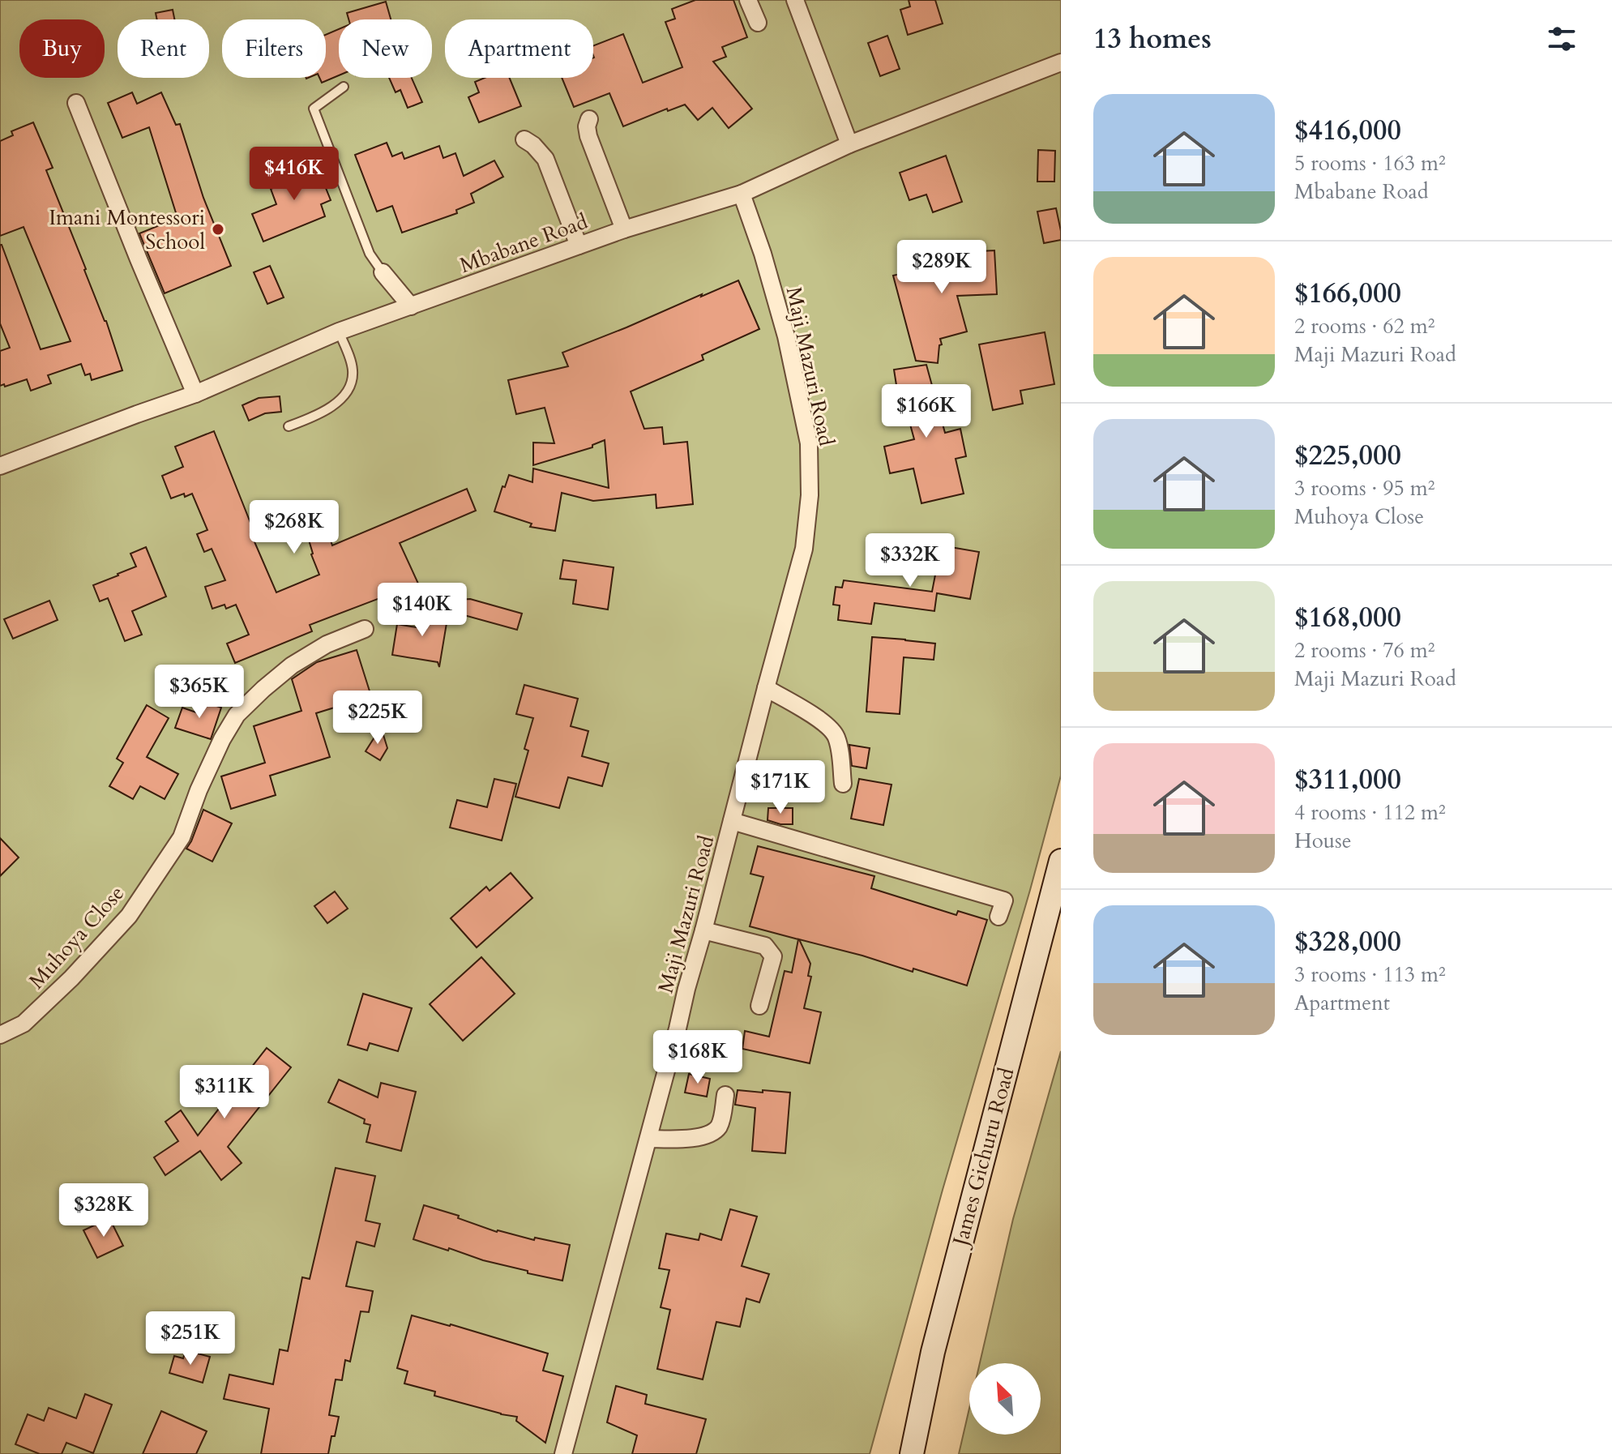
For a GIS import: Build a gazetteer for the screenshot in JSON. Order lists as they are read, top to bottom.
{
  "streets": {
    "main road": ["James Gichuru Road"],
    "street": ["Mbabane Road", "Maji Mazuri Road", "Muhoya Close"]
  },
  "crossings": [
    ["Mbabane Road", "Maji Mazuri Road"]
  ],
  "places": ["Imani Montessori School"],
  "north": "top left",
  "page": {
    "heading": "13 homes",
    "chip": [
      "Buy",
      "Rent",
      "Filters",
      "New",
      "Apartment"
    ],
    "list": [
      {
        "name": "$416,000",
        "note": "5 rooms · 163 m² · Mbabane Road"
      },
      {
        "name": "$166,000",
        "note": "2 rooms · 62 m² · Maji Mazuri Road"
      },
      {
        "name": "$225,000",
        "note": "3 rooms · 95 m² · Muhoya Close"
      },
      {
        "name": "$168,000",
        "note": "2 rooms · 76 m² · Maji Mazuri Road"
      },
      {
        "name": "$311,000",
        "note": "4 rooms · 112 m² · House"
      },
      {
        "name": "$328,000",
        "note": "3 rooms · 113 m² · Apartment"
      }
    ],
    "price": [
      "$416K",
      "$289K",
      "$166K",
      "$268K",
      "$332K",
      "$140K",
      "$365K",
      "$225K",
      "$171K",
      "$168K",
      "$311K",
      "$328K",
      "$251K"
    ]
  }
}
